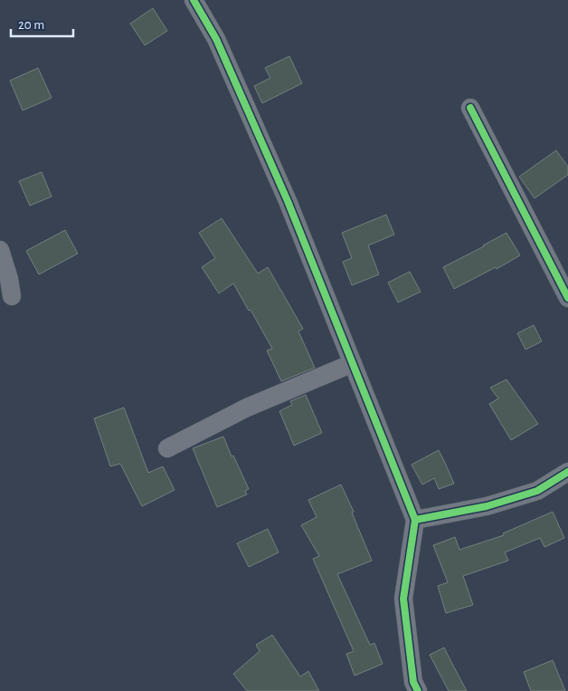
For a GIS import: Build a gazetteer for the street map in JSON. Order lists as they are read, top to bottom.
{
  "scale_bar": "20 m"
}
